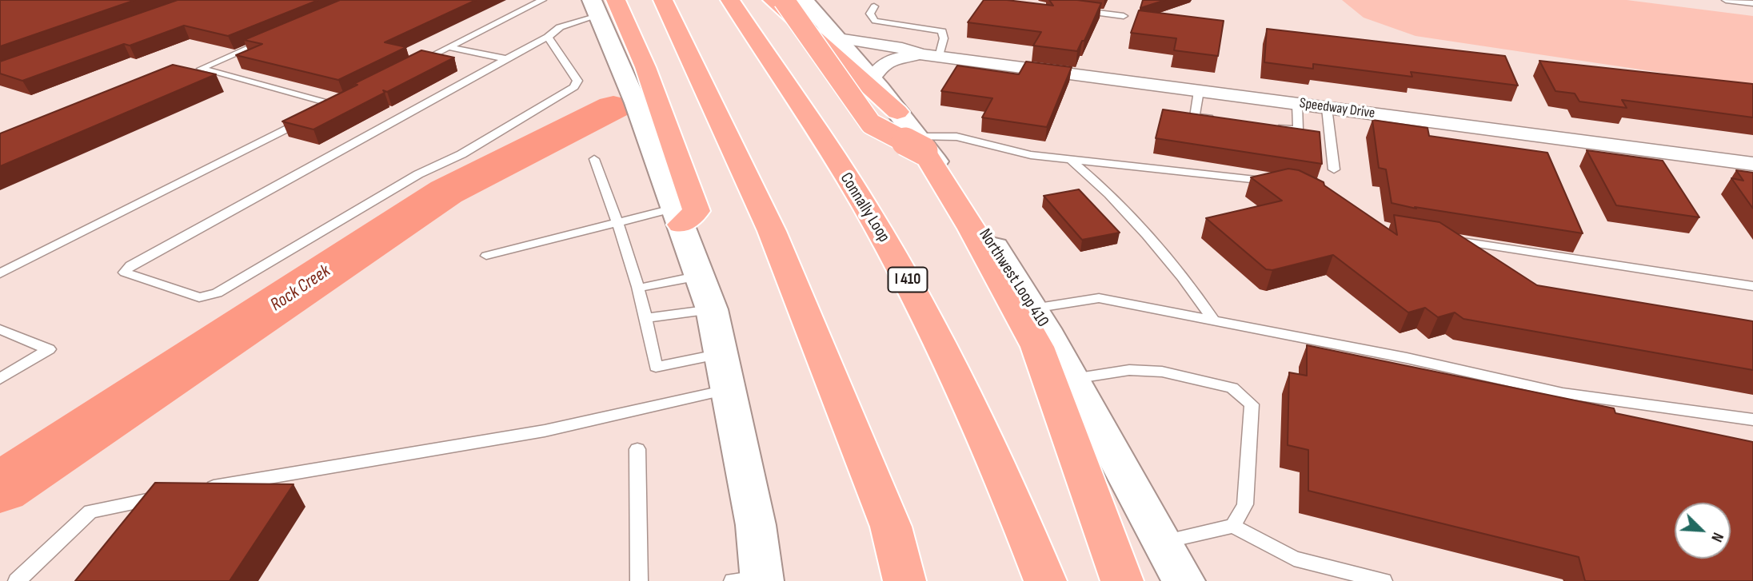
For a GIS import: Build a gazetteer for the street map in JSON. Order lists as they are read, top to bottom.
{
  "streets": {
    "highway": ["Connally Loop", "I 410"],
    "main road": ["Northwest Loop 410"],
    "street": ["Speedway Drive"]
  },
  "crossings": [
    ["Speedway Drive", "Northwest Loop 410"]
  ],
  "water": ["Rock Creek"],
  "north": "bottom right"
}
